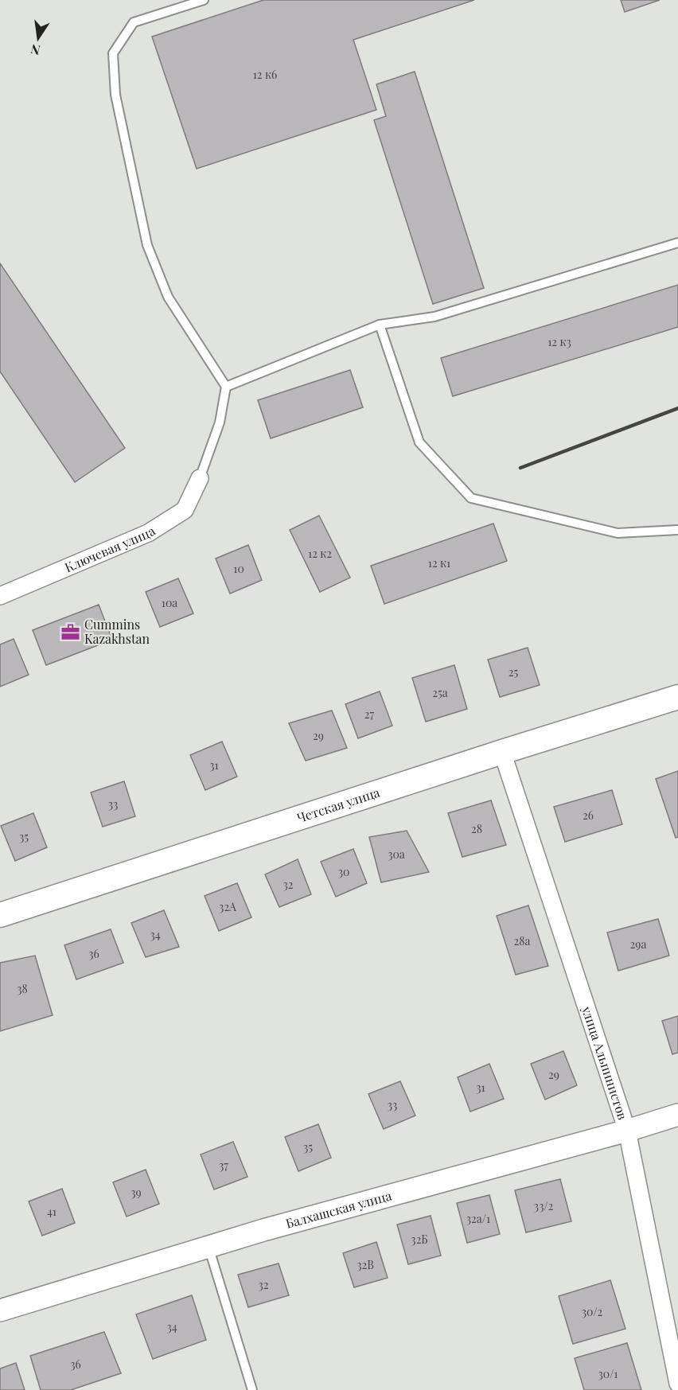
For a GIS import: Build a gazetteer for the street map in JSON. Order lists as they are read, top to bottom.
{
  "streets": {
    "main road": ["Четская улица"],
    "street": ["Ключевая улица", "улица Альпинистов", "Балхашская улица"]
  },
  "crossings": [
    ["Четская улица", "улица Альпинистов"],
    ["улица Альпинистов", "Балхашская улица"]
  ],
  "places": {
    "office": ["Cummins Kazakhstan"]
  },
  "house_numbers": [
    "12 к6",
    "12 к3",
    "12 к2",
    "12 к1",
    "10",
    "10а",
    "25",
    "25а",
    "27",
    "29",
    "31",
    "33",
    "26",
    "28",
    "35",
    "30а",
    "30",
    "32",
    "32А",
    "34",
    "28а",
    "29а",
    "36",
    "38",
    "29",
    "31",
    "33",
    "35",
    "37",
    "39",
    "33/2",
    "41",
    "32а/1",
    "32Б",
    "32В",
    "32",
    "30/2",
    "34",
    "36",
    "30/1"
  ],
  "north": "bottom"
}
